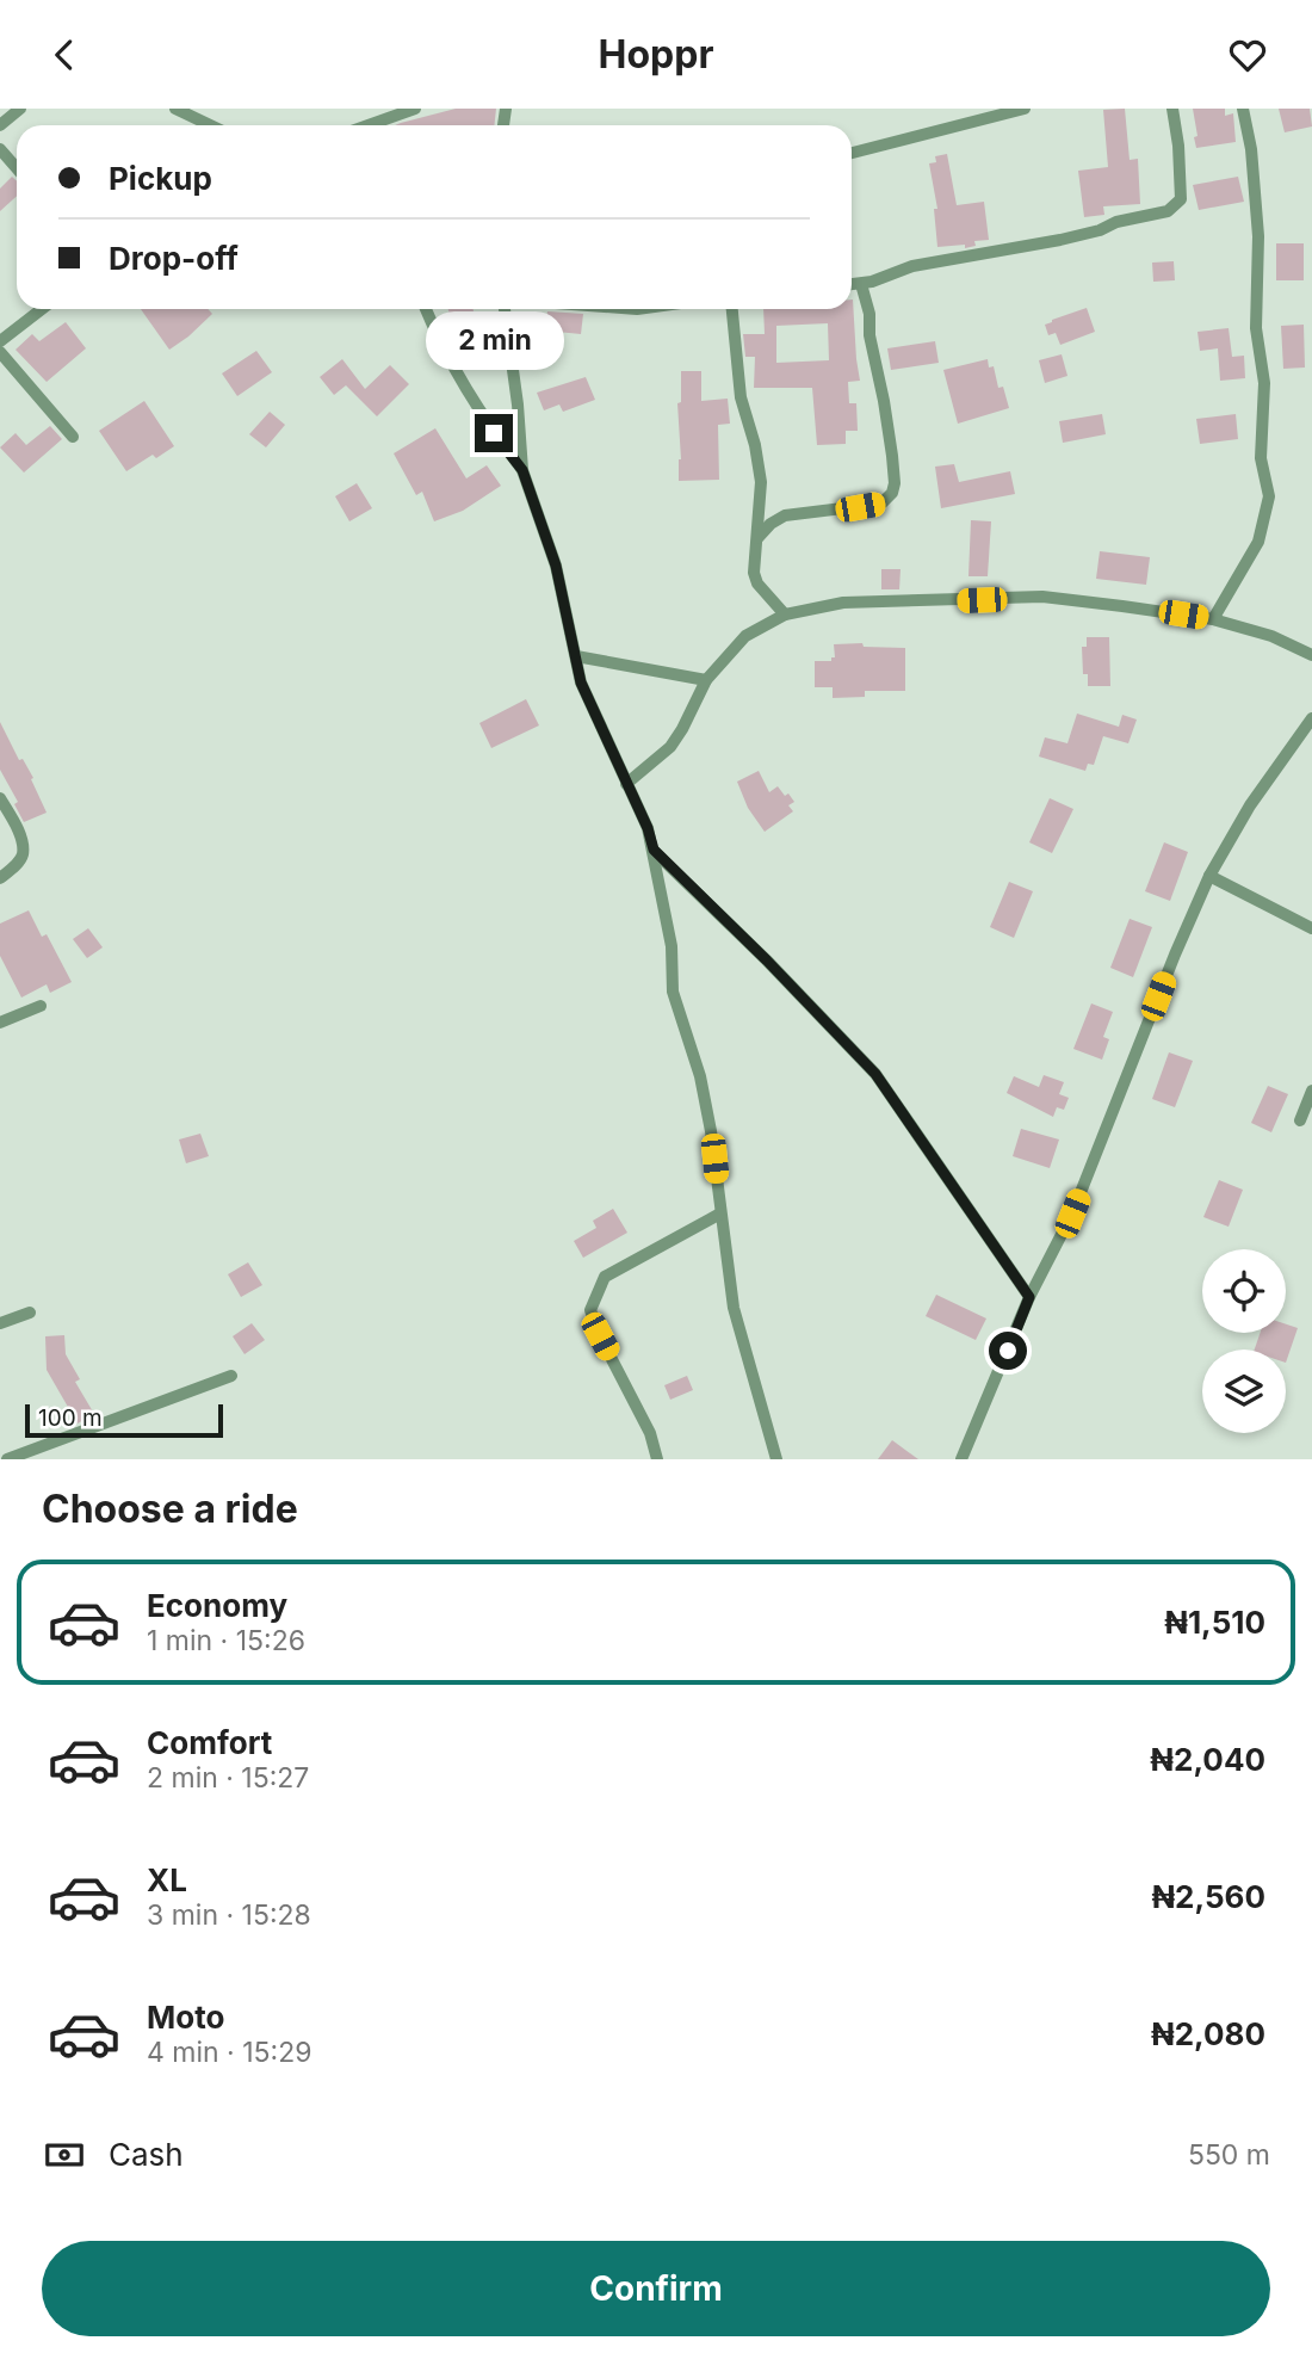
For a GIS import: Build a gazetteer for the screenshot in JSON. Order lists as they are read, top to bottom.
{
  "scale_bar": "100 m",
  "page": {
    "header": "Hoppr",
    "banner": ["Pickup", "Drop-off"],
    "bubble": "2 min",
    "scale": "100 m",
    "heading": "Choose a ride",
    "list": [
      {
        "name": "Economy",
        "note": "1 min · 15:26",
        "value": "₦1,510"
      },
      {
        "name": "Comfort",
        "note": "2 min · 15:27",
        "value": "₦2,040"
      },
      {
        "name": "XL",
        "note": "3 min · 15:28",
        "value": "₦2,560"
      },
      {
        "name": "Moto",
        "note": "4 min · 15:29",
        "value": "₦2,080"
      }
    ],
    "pay": ["Cash", "550 m"],
    "buttons": "Confirm"
  }
}
